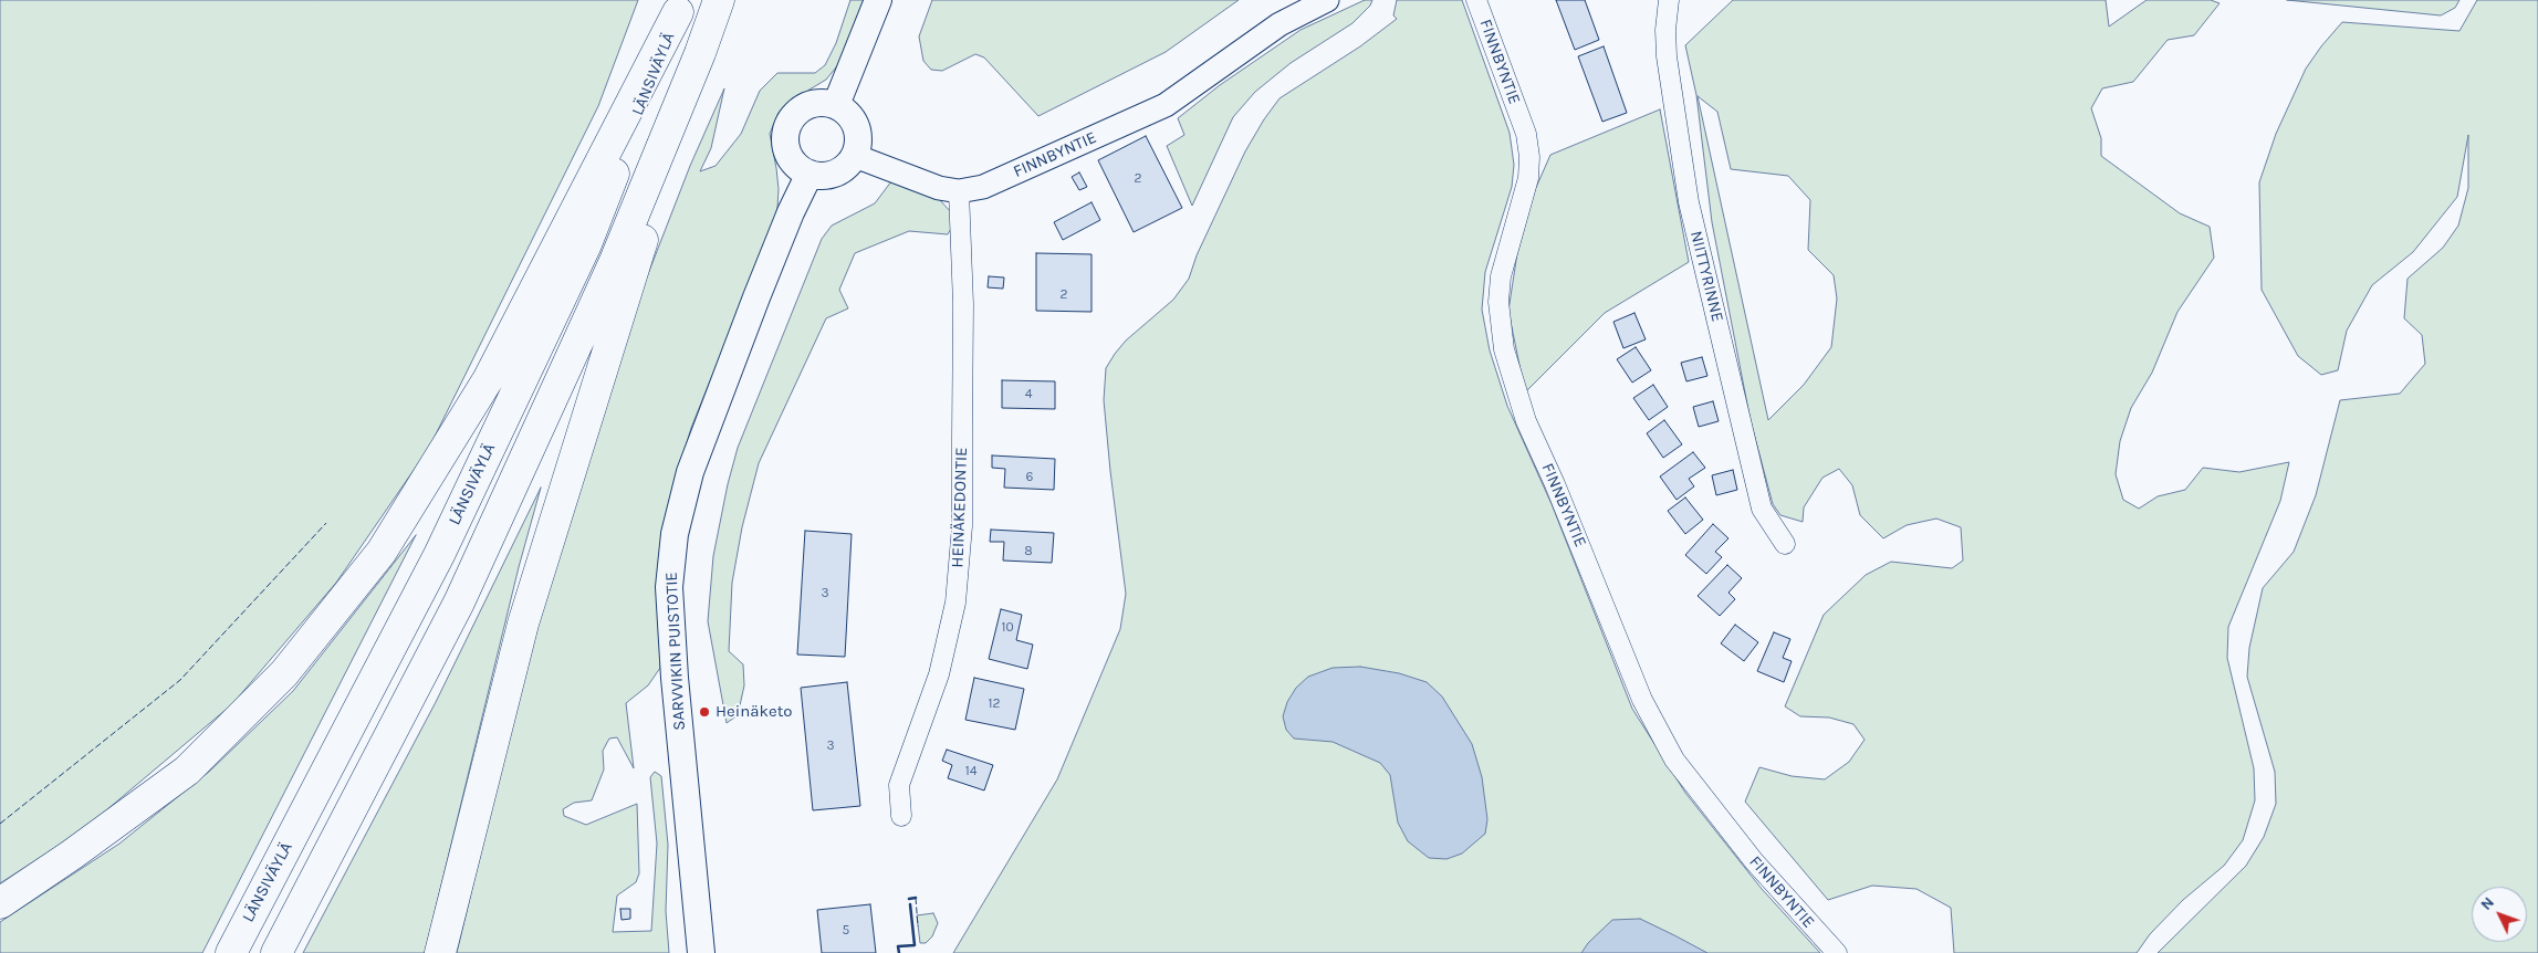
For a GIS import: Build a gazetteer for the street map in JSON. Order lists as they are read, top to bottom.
{
  "streets": {
    "highway": ["LÄNSIVÄYLÄ"],
    "main road": ["SARVVIKIN PUISTOTIE"],
    "street": ["FINNBYNTIE", "NIITTYRINNE", "HEINÄKEDONTIE"]
  },
  "crossings": [
    ["FINNBYNTIE", "HEINÄKEDONTIE"],
    ["FINNBYNTIE", "SARVVIKIN PUISTOTIE"]
  ],
  "places": ["Heinäketo"],
  "house_numbers": [
    "2",
    "2",
    "4",
    "6",
    "8",
    "3",
    "10",
    "12",
    "3",
    "14",
    "5"
  ],
  "north": "top left"
}
